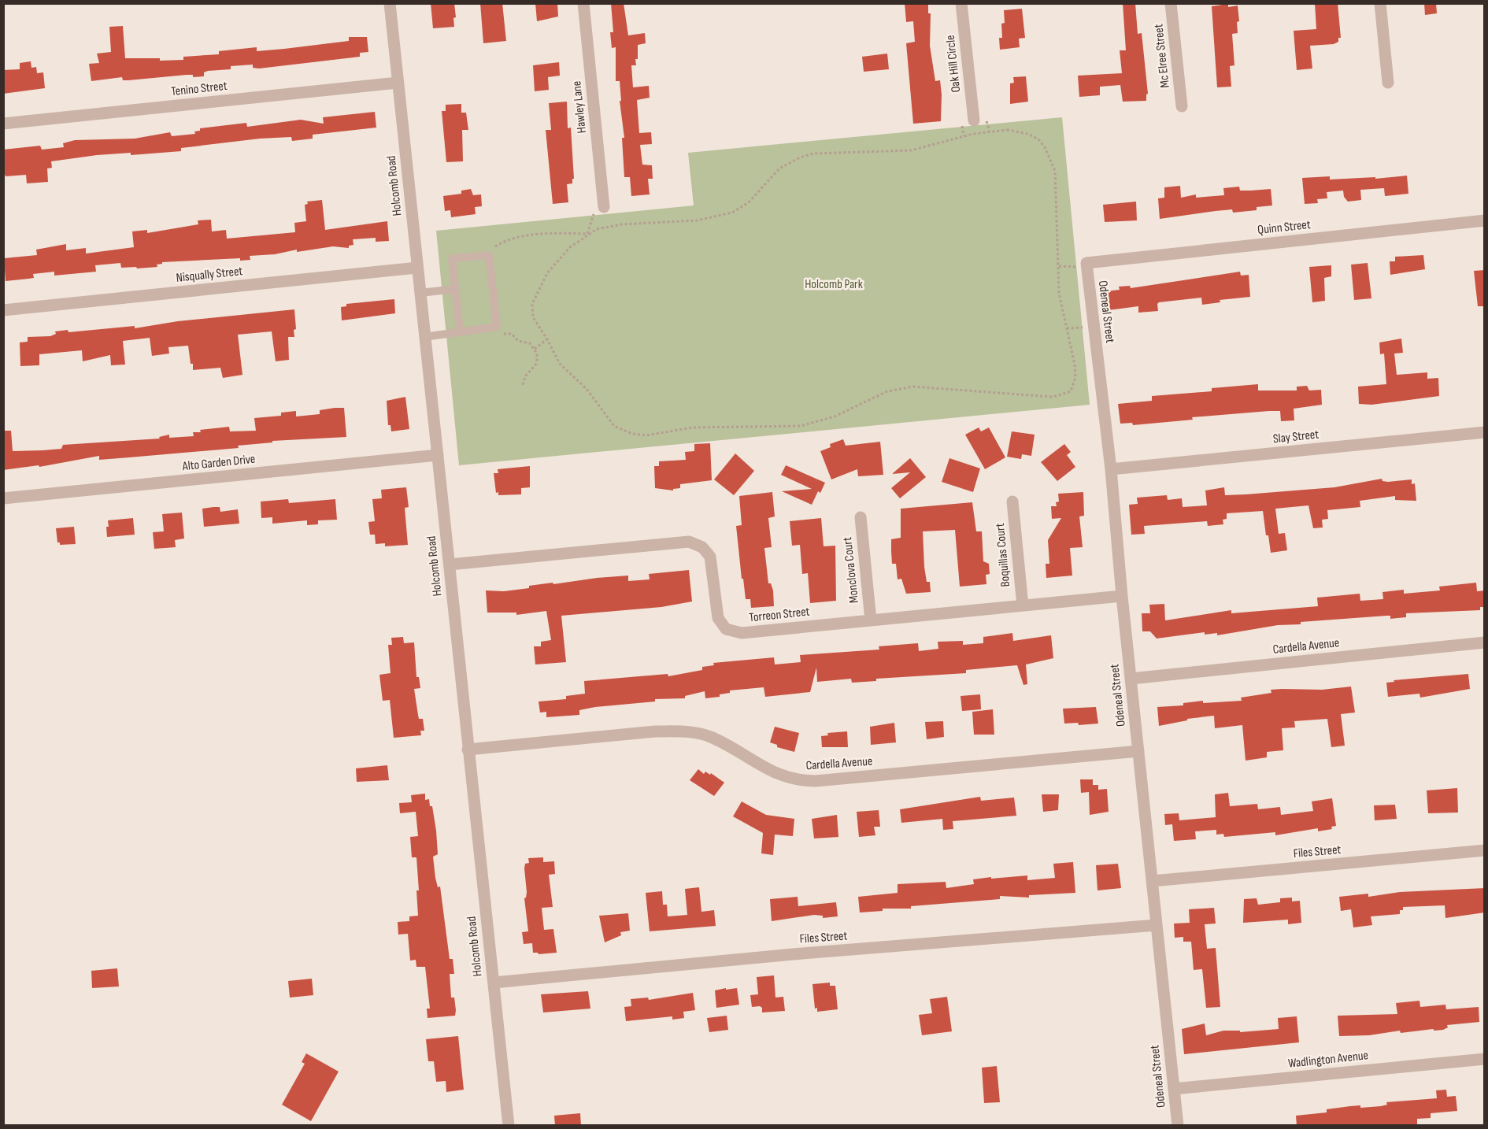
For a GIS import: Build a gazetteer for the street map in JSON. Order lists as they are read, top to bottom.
{
  "streets": {
    "street": [
      "Mc Elree Street",
      "Oak Hill Circle",
      "Tenino Street",
      "Hawley Lane",
      "Holcomb Road",
      "Quinn Street",
      "Nisqually Street",
      "Odeneal Street",
      "Slay Street",
      "Alto Garden Drive",
      "Boquillas Court",
      "Monclova Court",
      "Torreon Street",
      "Cardella Avenue",
      "Files Street",
      "Wadlington Avenue"
    ]
  },
  "crossings": [
    ["Tenino Street", "Holcomb Road"],
    ["Holcomb Road", "Nisqually Street"],
    ["Holcomb Road", "Alto Garden Drive"],
    ["Holcomb Road", "Torreon Street"],
    ["Holcomb Road", "Cardella Avenue"],
    ["Holcomb Road", "Files Street"],
    ["Quinn Street", "Odeneal Street"],
    ["Odeneal Street", "Slay Street"],
    ["Odeneal Street", "Torreon Street"],
    ["Odeneal Street", "Cardella Avenue"],
    ["Odeneal Street", "Files Street"],
    ["Odeneal Street", "Wadlington Avenue"],
    ["Boquillas Court", "Torreon Street"],
    ["Monclova Court", "Torreon Street"]
  ],
  "parks": ["Holcomb Park"]
}
